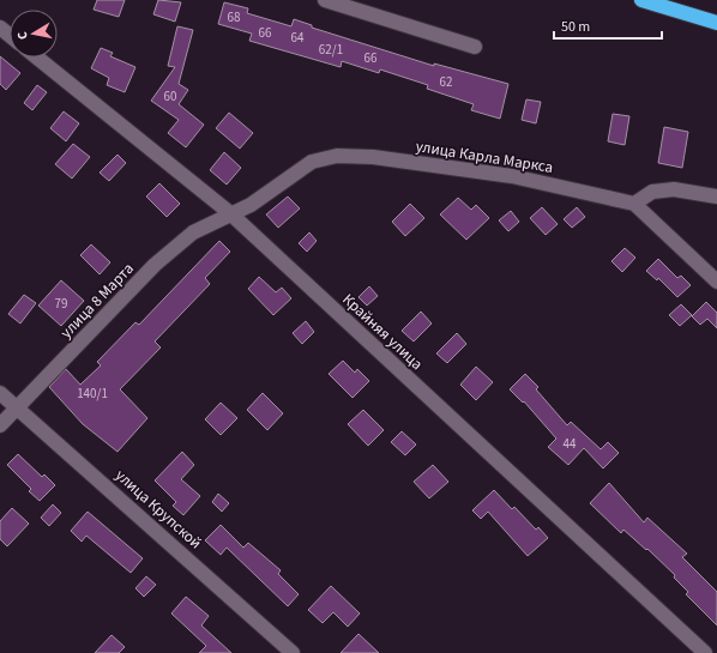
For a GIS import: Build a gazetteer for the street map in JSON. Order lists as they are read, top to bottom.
{
  "streets": {
    "street": [
      "улица Карла Маркса",
      "улица 8 Марта",
      "Крайняя улица",
      "улица Крупской"
    ]
  },
  "crossings": [
    ["улица Карла Маркса", "улица 8 Марта"],
    ["улица Карла Маркса", "Крайняя улица"],
    ["улица 8 Марта", "Крайняя улица"],
    ["улица 8 Марта", "улица Крупской"]
  ],
  "house_numbers": [
    "68",
    "66",
    "64",
    "62/1",
    "66",
    "62",
    "60",
    "79",
    "140/1",
    "44"
  ],
  "scale_bar": "50 m",
  "north": "left"
}
